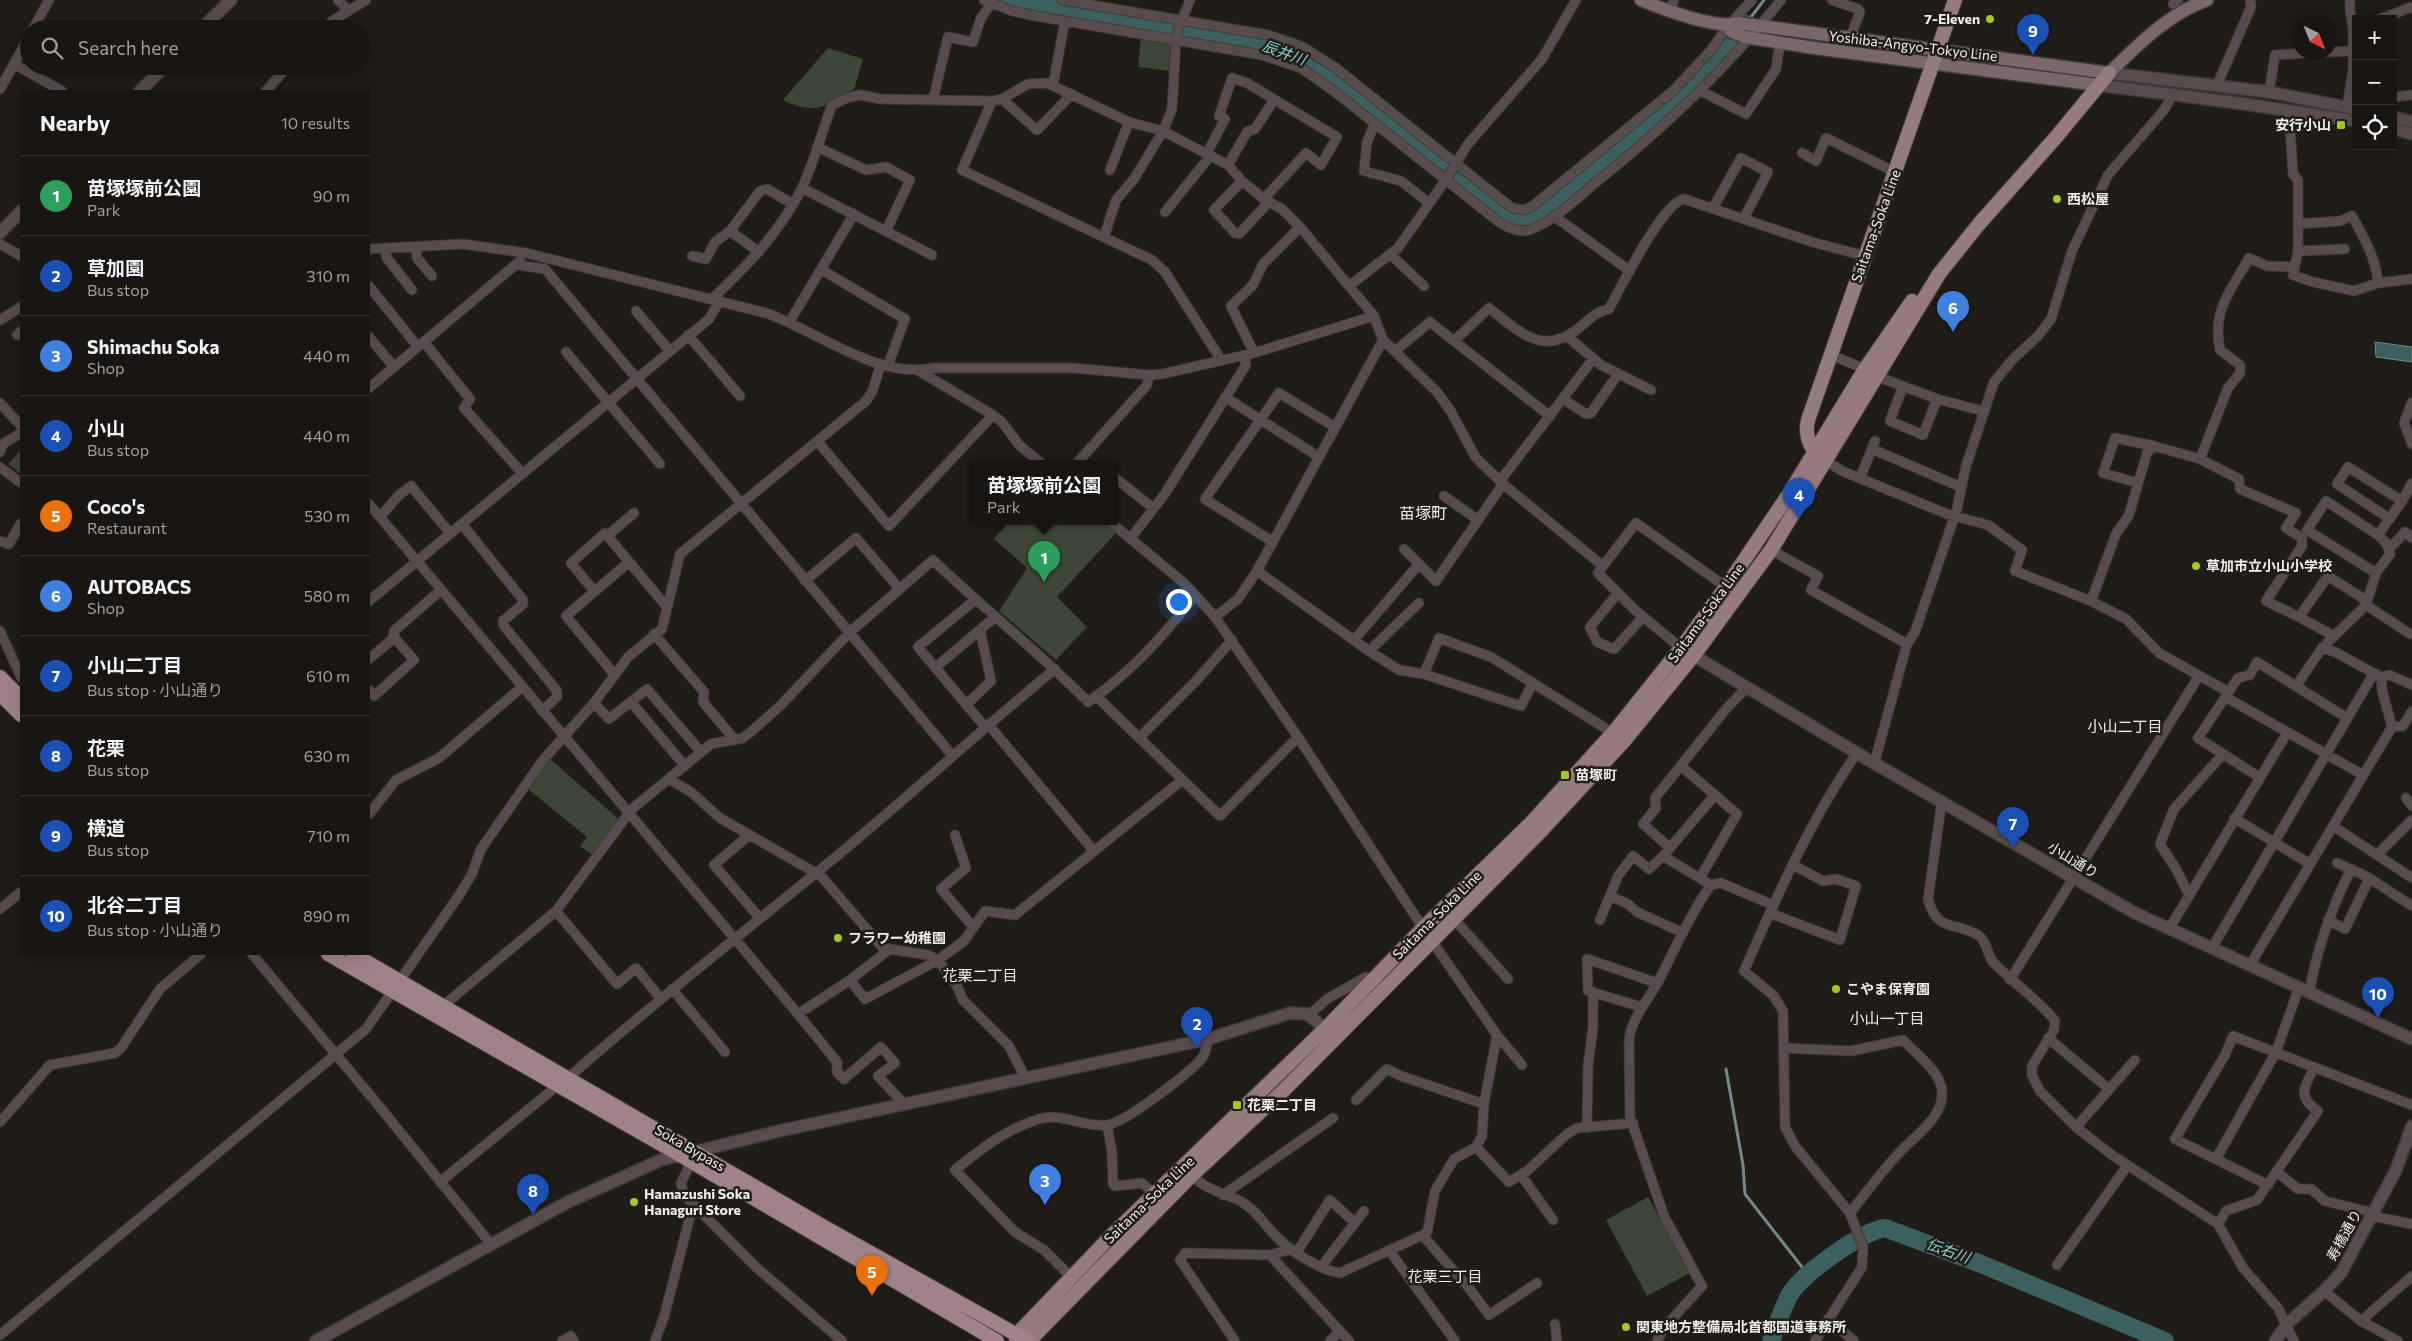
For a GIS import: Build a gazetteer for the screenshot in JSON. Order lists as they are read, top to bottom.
{
  "streets": {
    "highway": ["Soka Bypass"],
    "main road": ["Yoshiba-Angyo-Tokyo Line", "Saitama-Soka Line"],
    "street": ["小山通り", "寿橋通り"]
  },
  "crossings": [
    ["Yoshiba-Angyo-Tokyo Line", "Saitama-Soka Line"],
    ["Saitama-Soka Line", "小山通り"],
    ["Saitama-Soka Line", "Soka Bypass"]
  ],
  "districts": [
    "苗塚町",
    "小山二丁目",
    "花栗二丁目",
    "小山一丁目",
    "花栗三丁目"
  ],
  "water": ["辰井川", "伝右川"],
  "places": {
    "other": [
      "7-Eleven",
      "西松屋",
      "草加市立小山小学校",
      "フラワー幼稚園",
      "こやま保育園",
      "Hamazushi Soka Hanaguri Store",
      "関東地方整備局北首都国道事務所"
    ],
    "transit": ["安行小山", "苗塚町", "花栗二丁目"]
  },
  "north": "bottom right",
  "page": {
    "pins": [
      "9",
      "6",
      "4",
      "1",
      "7",
      "10",
      "2",
      "3",
      "8",
      "5"
    ],
    "map_buttons": ["+", "−"],
    "search": "Search here",
    "heading": ["Nearby", "10 results"],
    "list": [
      {
        "mark": "1",
        "name": "苗塚塚前公園",
        "note": "Park",
        "value": "90 m"
      },
      {
        "mark": "2",
        "name": "草加園",
        "note": "Bus stop",
        "value": "310 m"
      },
      {
        "mark": "3",
        "name": "Shimachu Soka",
        "note": "Shop",
        "value": "440 m"
      },
      {
        "mark": "4",
        "name": "小山",
        "note": "Bus stop",
        "value": "440 m"
      },
      {
        "mark": "5",
        "name": "Coco's",
        "note": "Restaurant",
        "value": "530 m"
      },
      {
        "mark": "6",
        "name": "AUTOBACS",
        "note": "Shop",
        "value": "580 m"
      },
      {
        "mark": "7",
        "name": "小山二丁目",
        "note": "Bus stop · 小山通り",
        "value": "610 m"
      },
      {
        "mark": "8",
        "name": "花栗",
        "note": "Bus stop",
        "value": "630 m"
      },
      {
        "mark": "9",
        "name": "横道",
        "note": "Bus stop",
        "value": "710 m"
      },
      {
        "mark": "10",
        "name": "北谷二丁目",
        "note": "Bus stop · 小山通り",
        "value": "890 m"
      }
    ],
    "popup": ["苗塚塚前公園", "Park"]
  }
}
